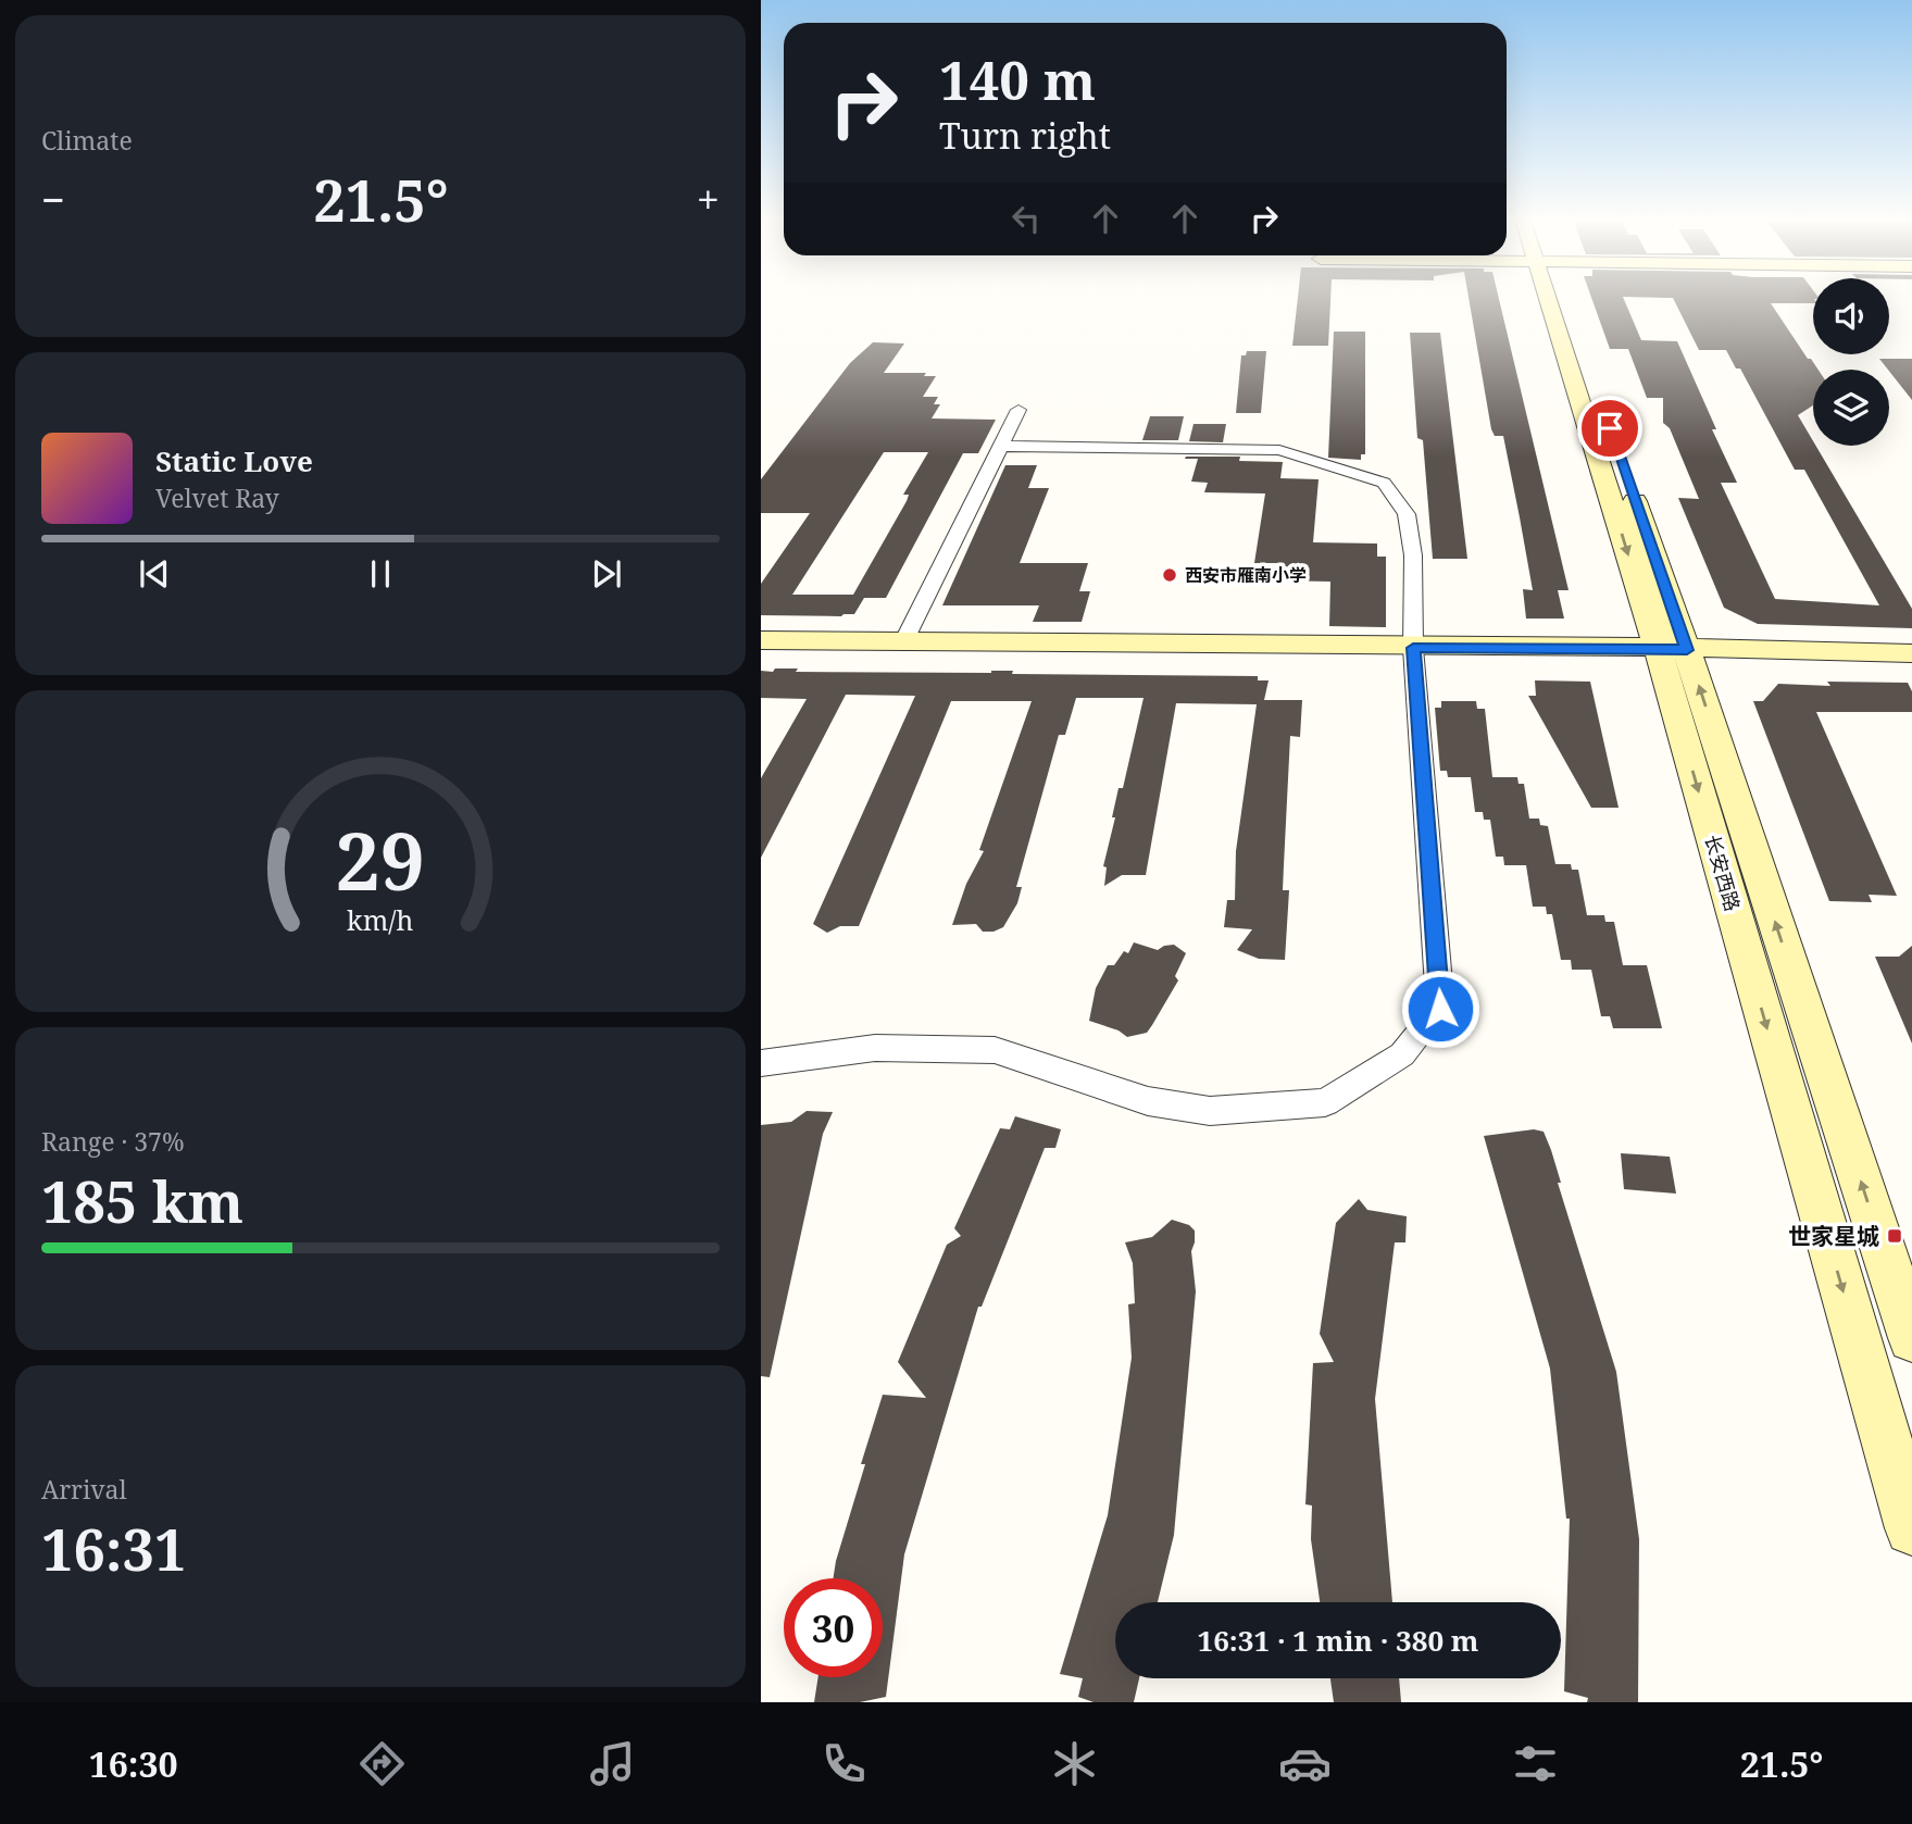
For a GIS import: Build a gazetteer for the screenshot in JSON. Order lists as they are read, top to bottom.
{
  "streets": {
    "main road": ["长安西路"]
  },
  "places": {
    "other": ["西安市雁南小学"],
    "transit": ["世家星城"]
  },
  "page": {
    "tile": [
      "Climate",
      ["Range · 37%", "185 km"],
      ["Arrival", "16:31"]
    ],
    "turn": ["140 m", "Turn right"],
    "heat": ["−", "21.5°", "+"],
    "song": ["Static Love", "Velvet Ray"],
    "limit": "30",
    "trip": "16:31 · 1 min · 380 m",
    "tabs": ["16:30", "21.5°"],
    "gauge": ["29", "km/h"]
  }
}
